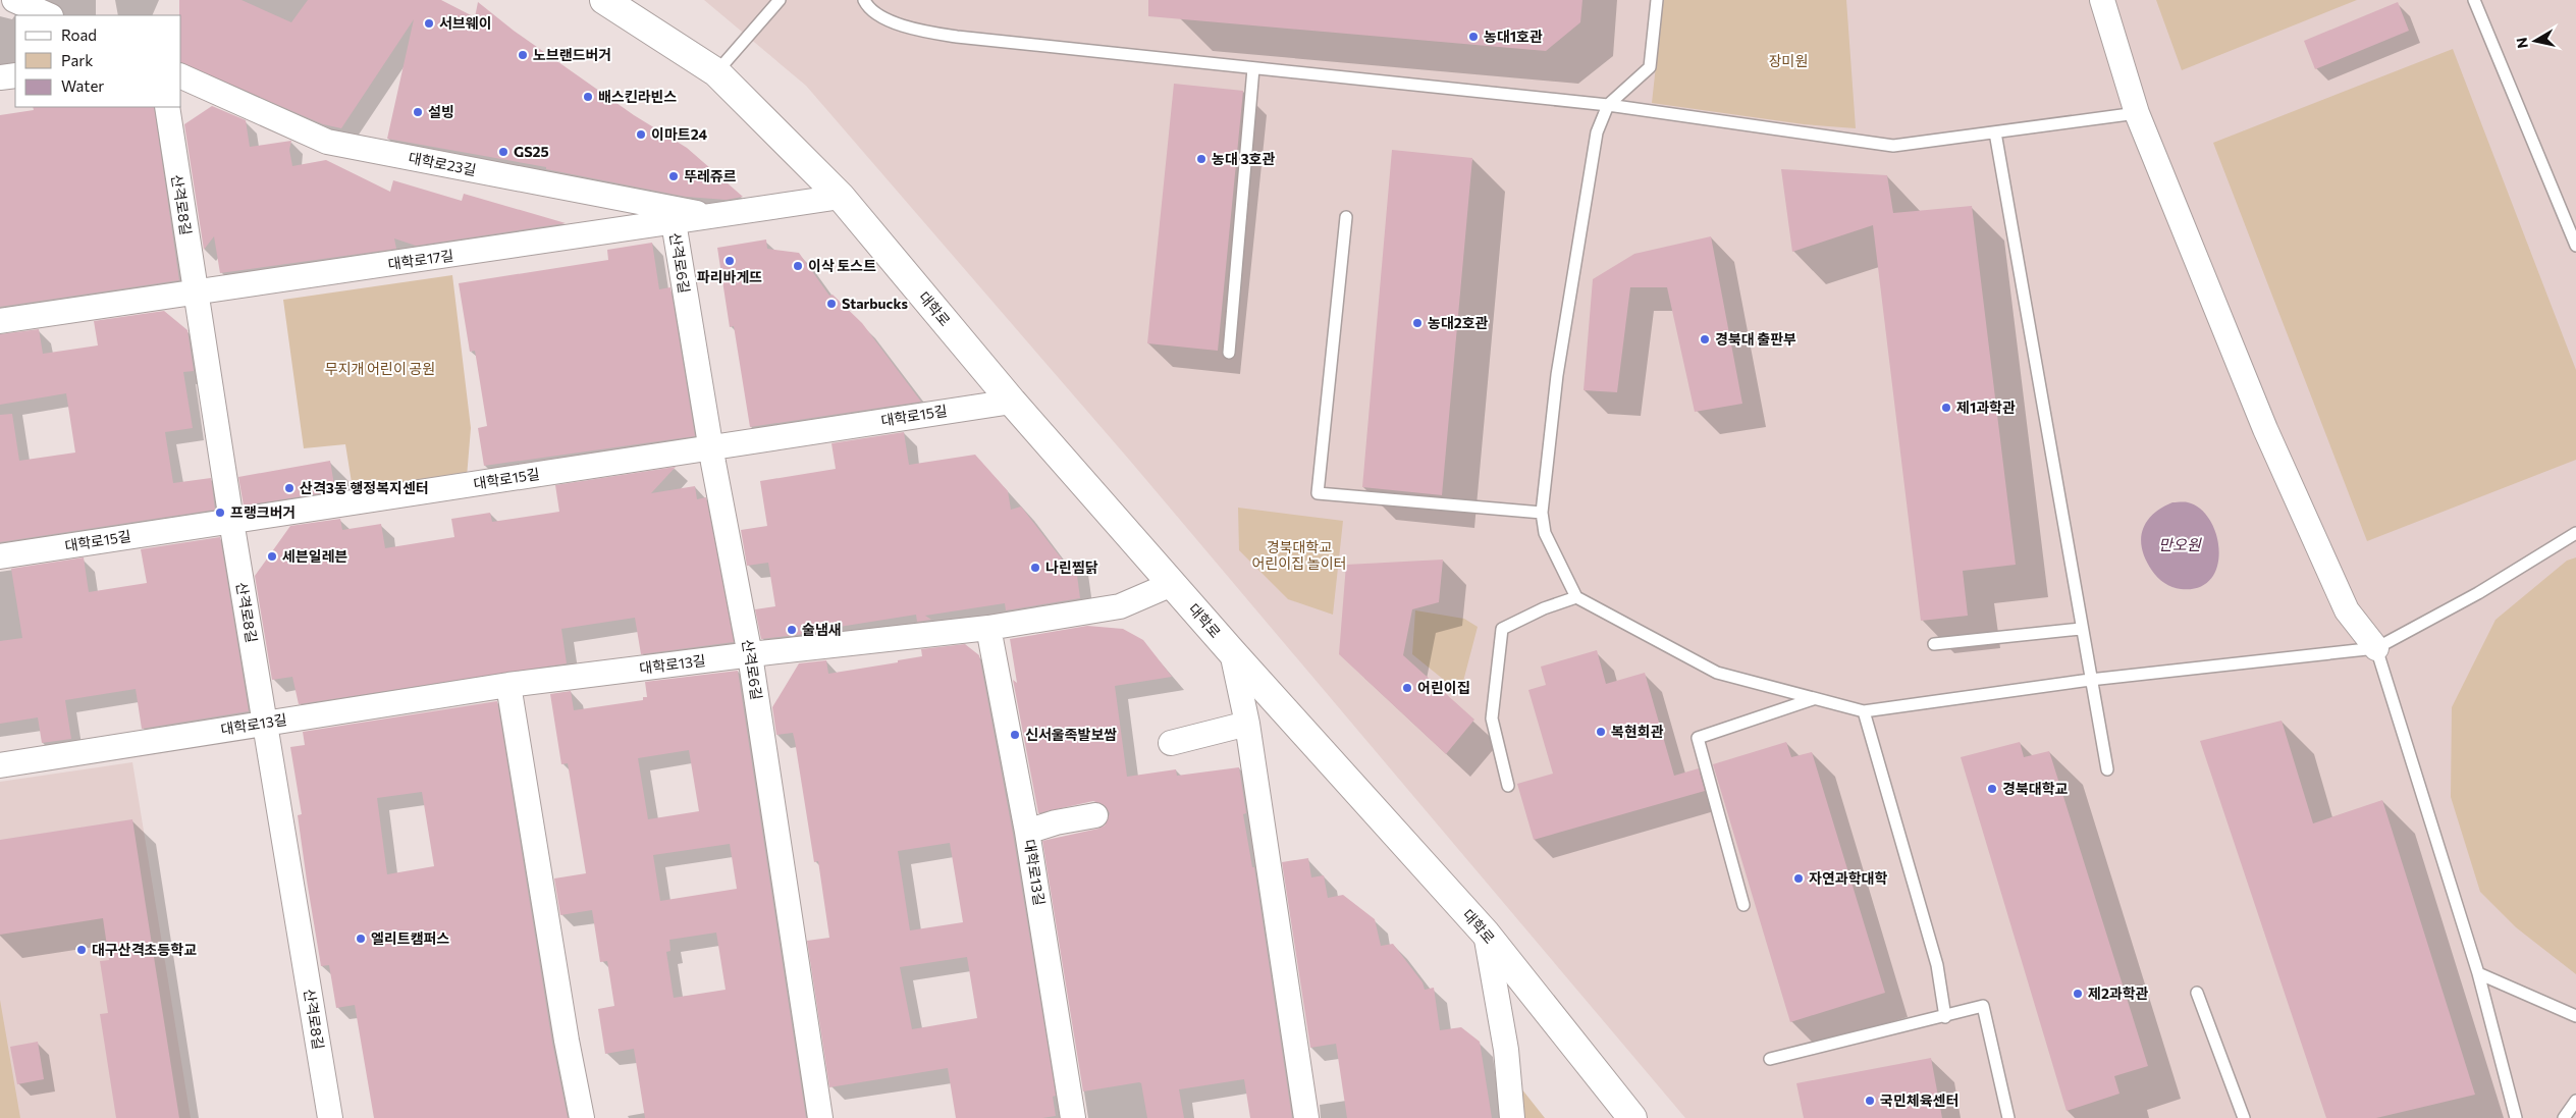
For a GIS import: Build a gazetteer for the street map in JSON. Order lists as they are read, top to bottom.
{
  "streets": {
    "main road": ["대학로"],
    "street": [
      "대학로23길",
      "산격로8길",
      "대학로17길",
      "산격로6길",
      "대학로15길",
      "대학로13길"
    ]
  },
  "crossings": [
    ["대학로23길", "대학로17길"],
    ["산격로8길", "대학로17길"],
    ["산격로8길", "대학로15길"],
    ["산격로8길", "대학로13길"],
    ["대학로17길", "산격로6길"],
    ["대학로17길", "대학로"],
    ["산격로6길", "대학로15길"],
    ["산격로6길", "대학로13길"],
    ["대학로", "대학로15길"],
    ["대학로", "대학로13길"]
  ],
  "water": ["만오원"],
  "parks": ["장미원", "무지개 어린이 공원", "경북대학교 어린이집 놀이터"],
  "places": [
    "서브웨이",
    "농대1호관",
    "노브랜드버거",
    "배스킨라빈스",
    "설빙",
    "이마트24",
    "GS25",
    "농대 3호관",
    "뚜레쥬르",
    "파리바게뜨",
    "이삭 토스트",
    "Starbucks",
    "농대2호관",
    "경북대 출판부",
    "제1과학관",
    "산격3동 행정복지센터",
    "프랭크버거",
    "세븐일레븐",
    "나린찜닭",
    "술냄새",
    "어린이집",
    "복현회관",
    "신서울족발보쌈",
    "경북대학교",
    "자연과학대학",
    "엘리트캠퍼스",
    "대구산격초등학교",
    "제2과학관",
    "국민체육센터"
  ],
  "legend": ["Road", "Park", "Water"],
  "north": "left"
}
